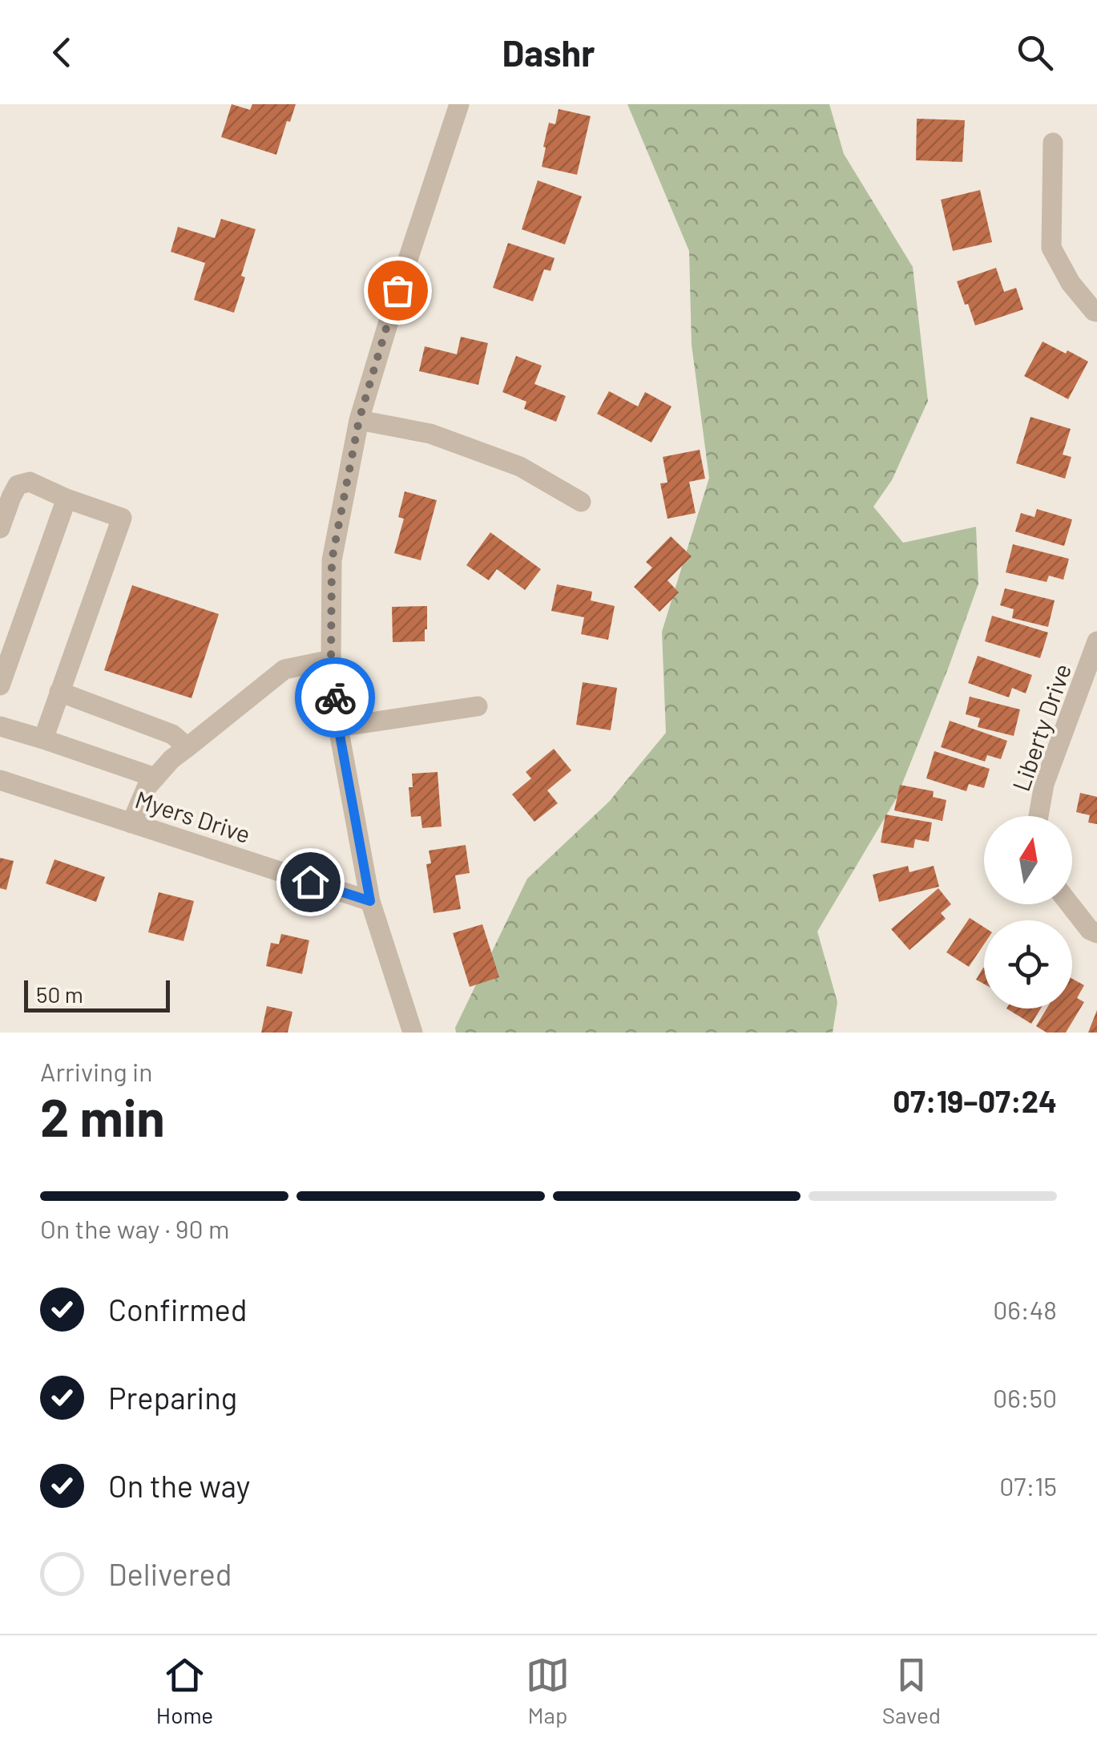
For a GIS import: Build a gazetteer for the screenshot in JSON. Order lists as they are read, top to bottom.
{
  "streets": {
    "street": ["Liberty Drive", "Myers Drive"]
  },
  "scale_bar": "50 m",
  "north": "top",
  "page": {
    "header": "Dashr",
    "scale": "50 m",
    "heading": ["2 min", "Arriving in", "07:19–07:24"],
    "bar": "On the way · 90 m",
    "list": [
      ["Confirmed", "06:48"],
      ["Preparing", "06:50"],
      ["On the way", "07:15"],
      "Delivered"
    ],
    "tabs": ["Home", "Map", "Saved"]
  }
}
